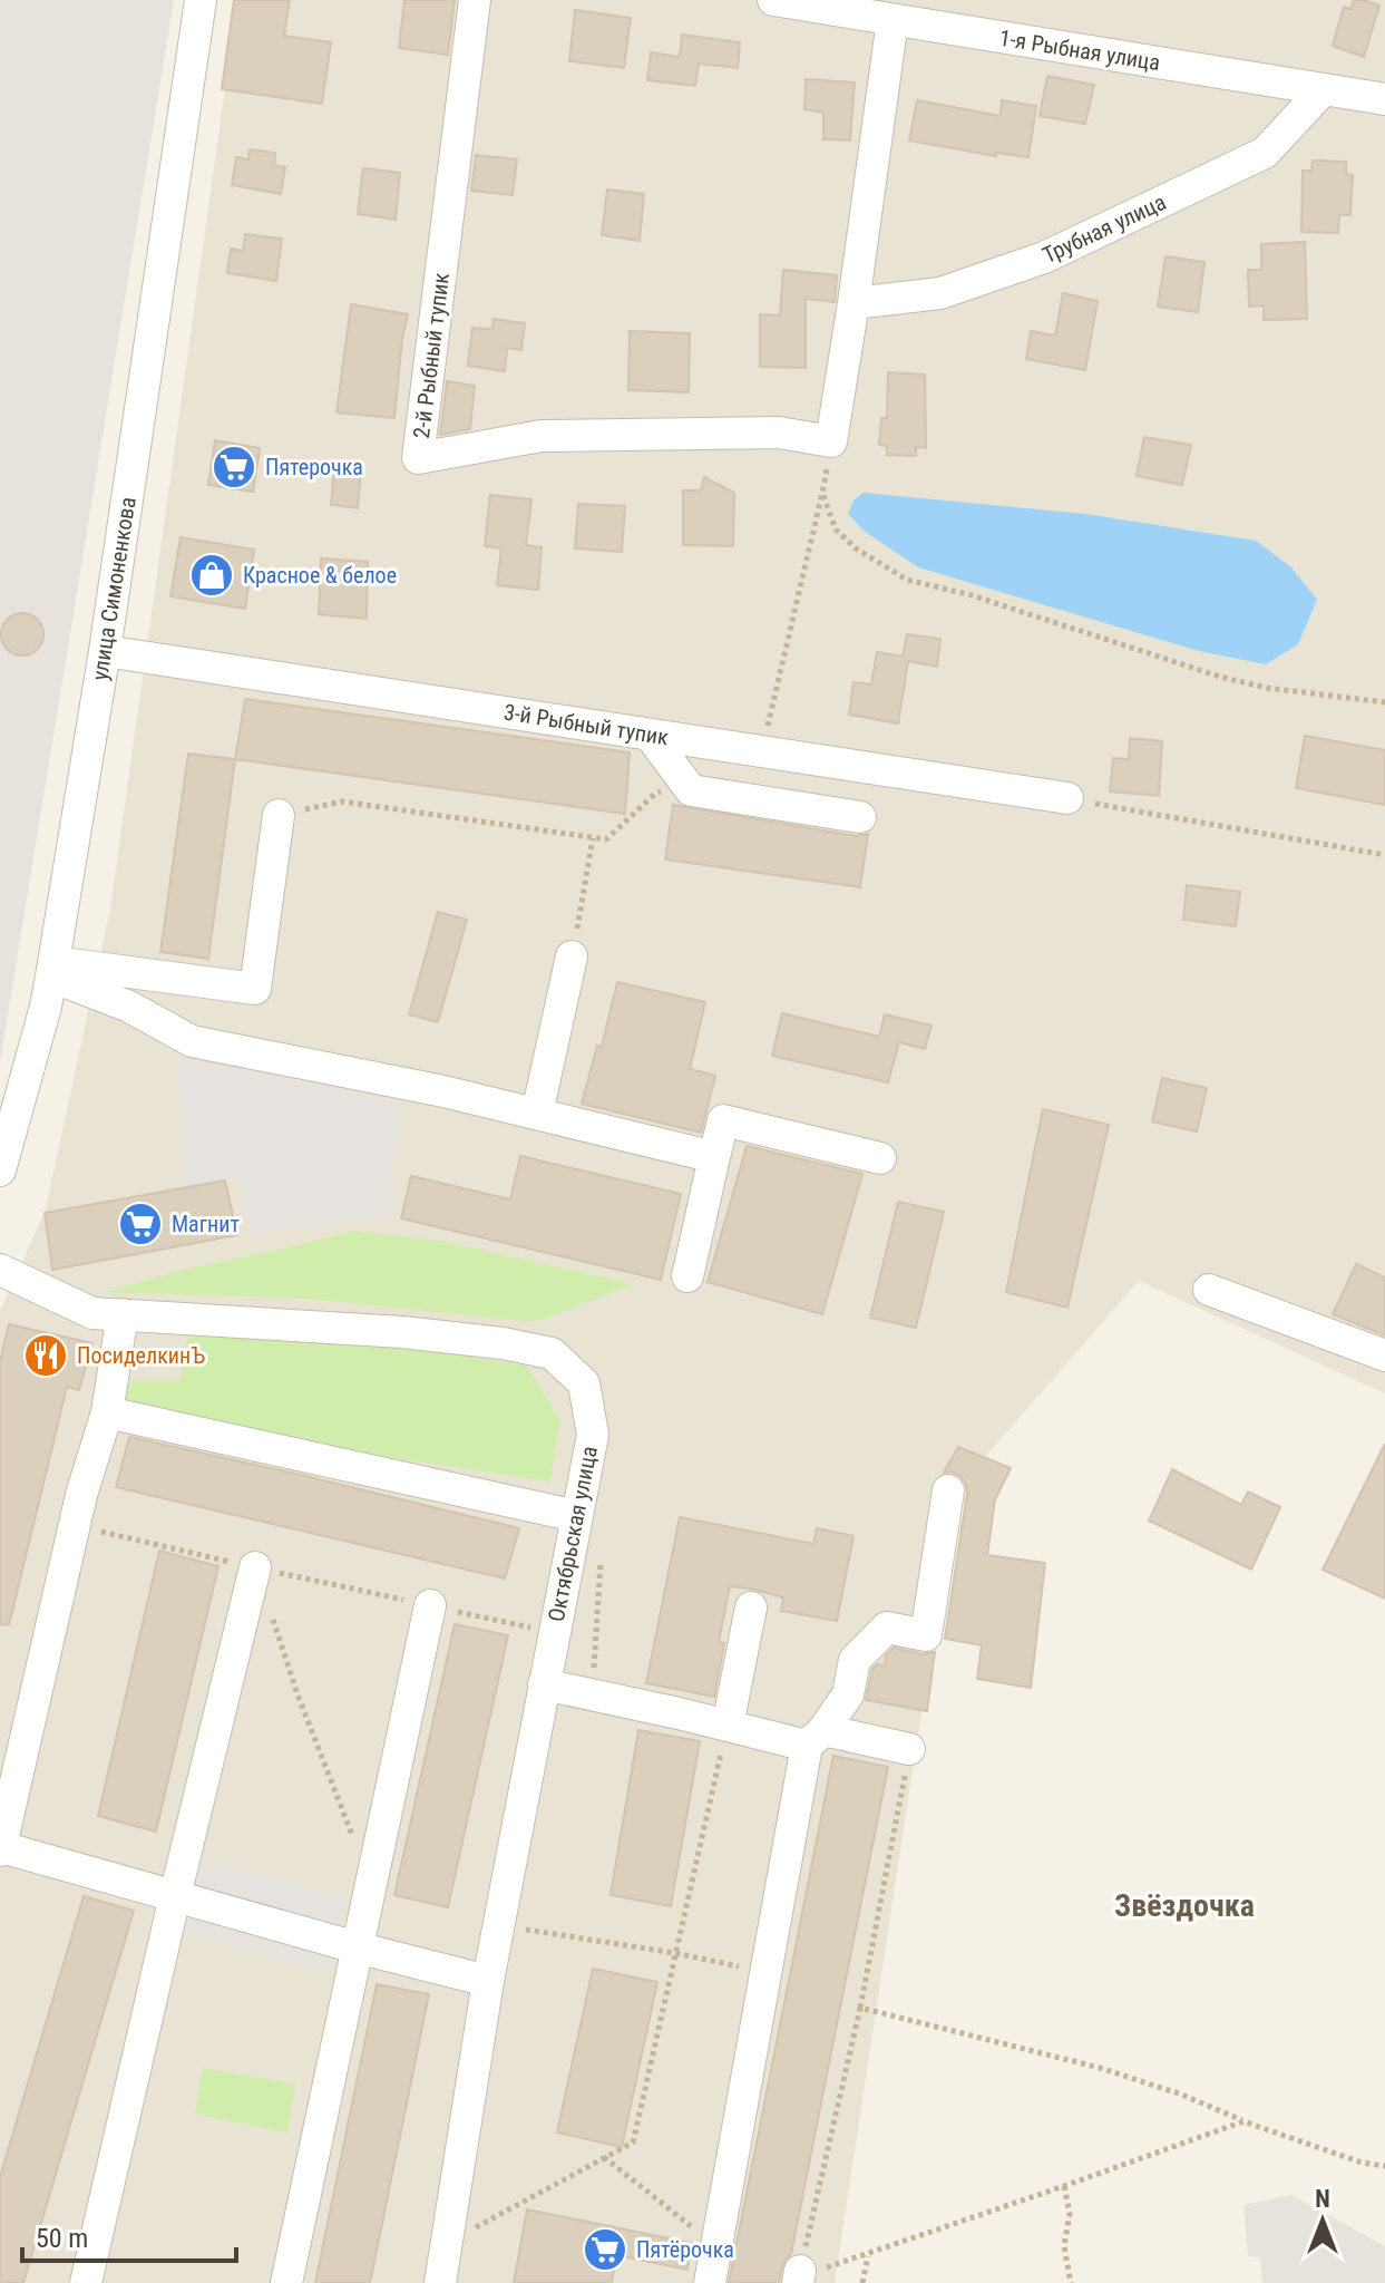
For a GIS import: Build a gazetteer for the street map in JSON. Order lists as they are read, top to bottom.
{
  "streets": {
    "street": [
      "1-я Рыбная улица",
      "Трубная улица",
      "2-й Рыбный тупик",
      "улица Симоненкова",
      "3-й Рыбный тупик",
      "Октябрьская улица"
    ]
  },
  "crossings": [
    ["1-я Рыбная улица", "Трубная улица"],
    ["улица Симоненкова", "3-й Рыбный тупик"]
  ],
  "districts": ["Звёздочка"],
  "places": {
    "supermarket": ["Пятерочка", "Магнит", "Пятёрочка"],
    "shop": ["Красное & белое"],
    "restaurant": ["ПосиделкинЪ"]
  },
  "scale_bar": "50 m",
  "north": "top"
}
